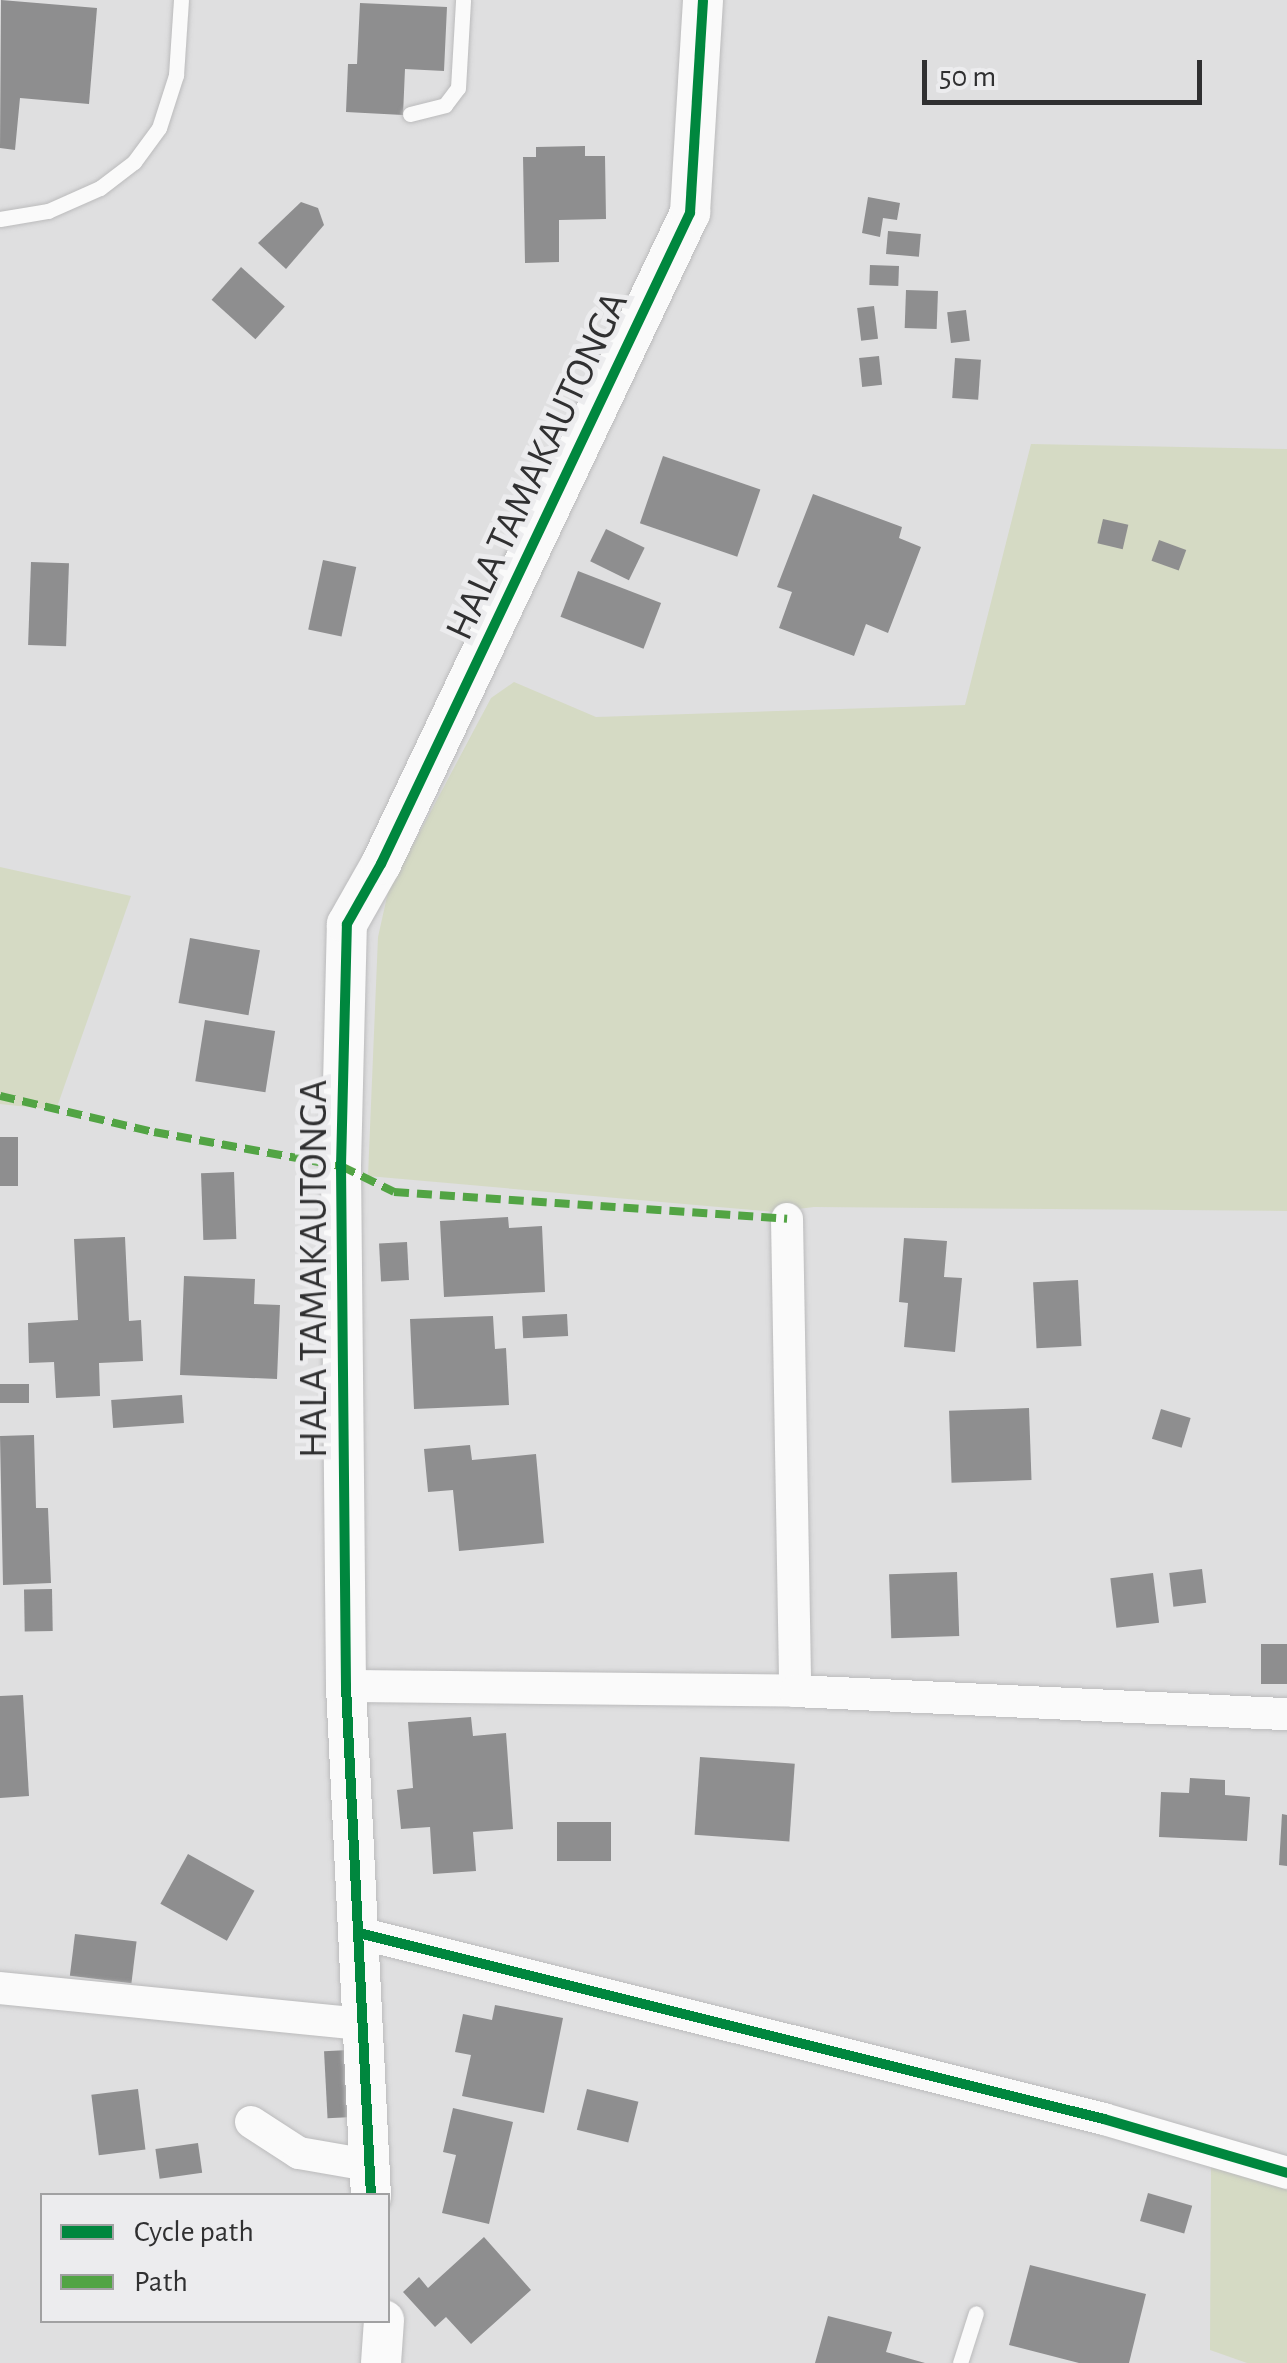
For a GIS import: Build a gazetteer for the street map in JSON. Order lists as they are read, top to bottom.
{
  "streets": {
    "street": ["HALA TAMAKAUTONGA"]
  },
  "legend": ["Cycle path", "Path"],
  "scale_bar": "50 m"
}
